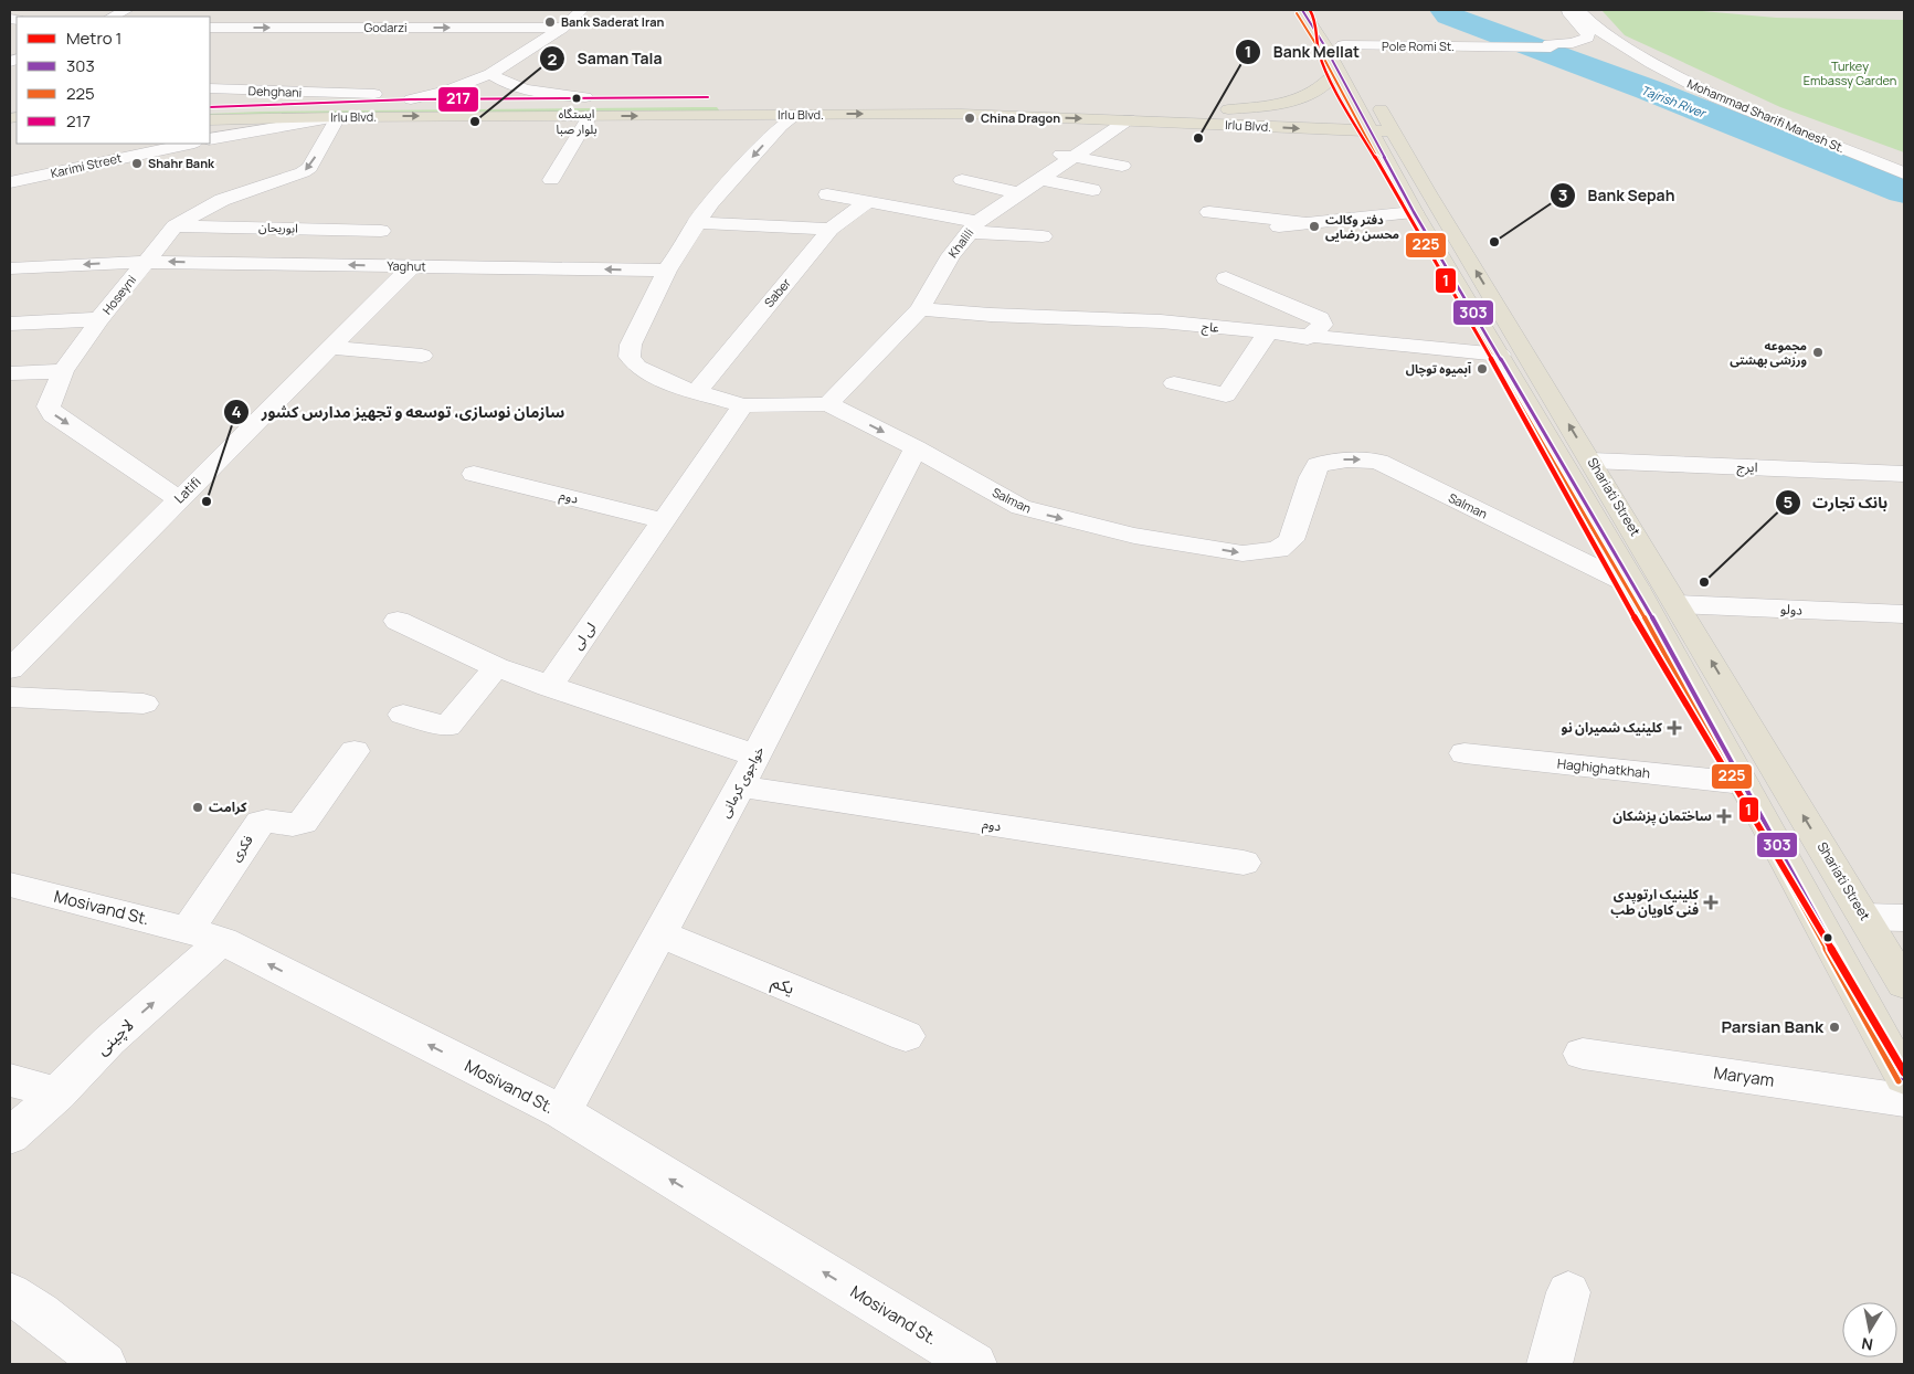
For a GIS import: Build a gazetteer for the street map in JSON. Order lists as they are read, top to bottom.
{
  "streets": {
    "main road": ["Irlu Blvd.", "Shariati Street"],
    "street": [
      "Godarzi",
      "Pole Romi St.",
      "Dehghani",
      "Mohammad Sharifi Manesh St.",
      "Karimi Street",
      "ابوریحان",
      "Khalili",
      "Yaghut",
      "Saber",
      "Hoseyni",
      "عاج",
      "ایرج",
      "Latifi",
      "دوم",
      "Salman",
      "دولو",
      "لی لی",
      "Haghighatkhah",
      "خواجوی کرمانی",
      "فکری",
      "Mosivand St.",
      "یکم",
      "لاچینی",
      "Maryam"
    ]
  },
  "crossings": [
    ["Pole Romi St.", "Mohammad Sharifi Manesh St."],
    ["Irlu Blvd.", "Khalili"],
    ["Irlu Blvd.", "Hoseyni"],
    ["Irlu Blvd.", "Shariati Street"],
    ["Irlu Blvd.", "Salman"],
    ["ابوریحان", "Hoseyni"],
    ["Khalili", "عاج"],
    ["Khalili", "Salman"],
    ["Yaghut", "Hoseyni"],
    ["Yaghut", "Latifi"],
    ["Yaghut", "Salman"],
    ["Saber", "Salman"],
    ["Hoseyni", "Latifi"],
    ["عاج", "Shariati Street"],
    ["ایرج", "Shariati Street"],
    ["دوم", "لی لی"],
    ["دوم", "خواجوی کرمانی"],
    ["Shariati Street", "Salman"],
    ["Shariati Street", "دولو"],
    ["Shariati Street", "Haghighatkhah"],
    ["Salman", "لی لی"],
    ["Salman", "خواجوی کرمانی"],
    ["خواجوی کرمانی", "Mosivand St."],
    ["خواجوی کرمانی", "یکم"],
    ["فکری", "Mosivand St."],
    ["فکری", "لاچینی"],
    ["Mosivand St.", "لاچینی"]
  ],
  "one_way": ["Mosivand St.", "لاچینی"],
  "water": ["Tajrish River"],
  "parks": ["Turkey Embassy Garden"],
  "places": {
    "other": [
      "Bank Saderat Iran",
      "ایستگاه بلوار صبا",
      "China Dragon",
      "Saman Tala",
      "Bank Mellat",
      "Shahr Bank",
      "دفتر وکالت محسن رضایی",
      "Bank Sepah",
      "مجموعه ورزشی بهشتی",
      "آبمیوه توچال",
      "سازمان نوسازی، توسعه و تجهیز مدارس کشور",
      "بانک تجارت",
      "کرامت",
      "Parsian Bank"
    ],
    "health": ["کلینیک شمیران نو", "ساختمان پزشکان", "کلینیک ارتوپدی فنی کاویان طب"]
  },
  "lines": [
    "metro line 1",
    "transit line 303",
    "transit line 225",
    "transit line 217"
  ],
  "legend": [
    "Metro 1",
    "303",
    "225",
    "217"
  ],
  "north": "bottom"
}
